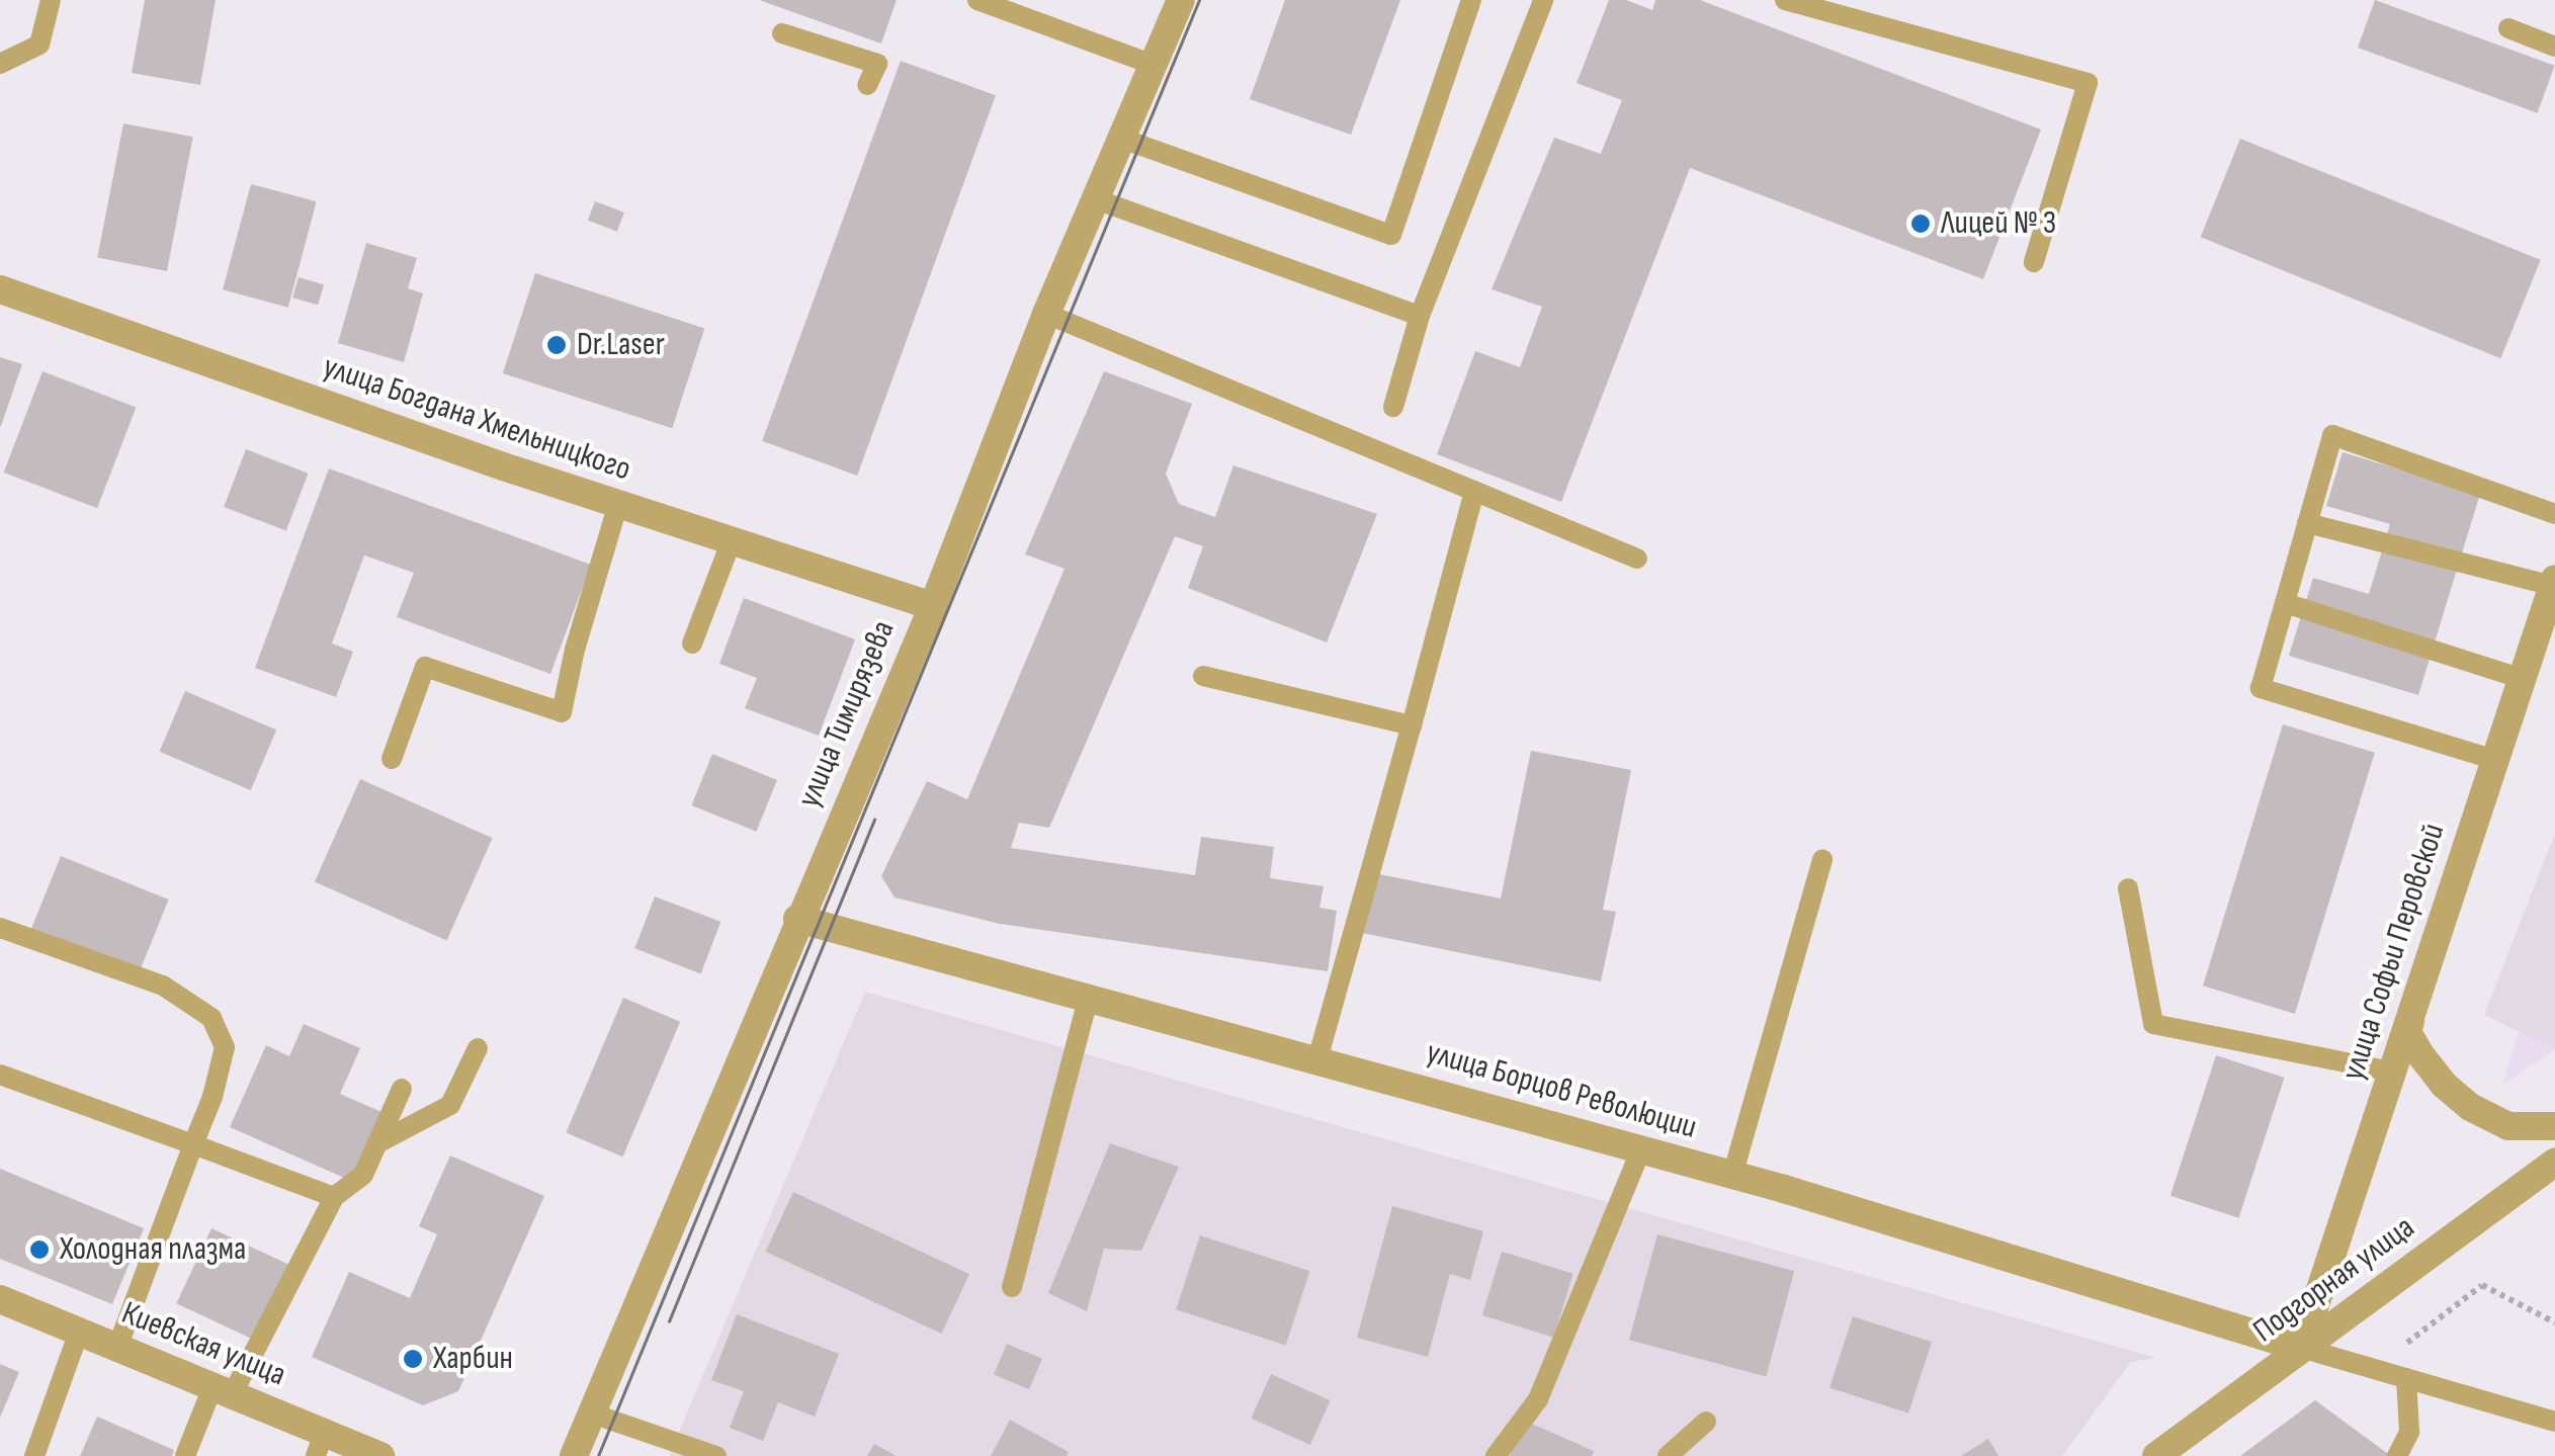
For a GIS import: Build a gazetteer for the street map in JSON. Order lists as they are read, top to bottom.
{
  "streets": {
    "street": [
      "улица Богдана Хмельницкого",
      "улица Тимирязева",
      "улица Софьи Перовской",
      "улица Борцов Революции",
      "Подгорная улица",
      "Киевская улица"
    ]
  },
  "crossings": [
    ["улица Богдана Хмельницкого", "улица Тимирязева"],
    ["улица Тимирязева", "улица Борцов Революции"],
    ["улица Софьи Перовской", "улица Борцов Революции"],
    ["улица Софьи Перовской", "Подгорная улица"],
    ["улица Борцов Революции", "Подгорная улица"]
  ],
  "places": [
    "Лицей № 3",
    "Dr.Laser",
    "Холодная плазма",
    "Харбин"
  ]
}
